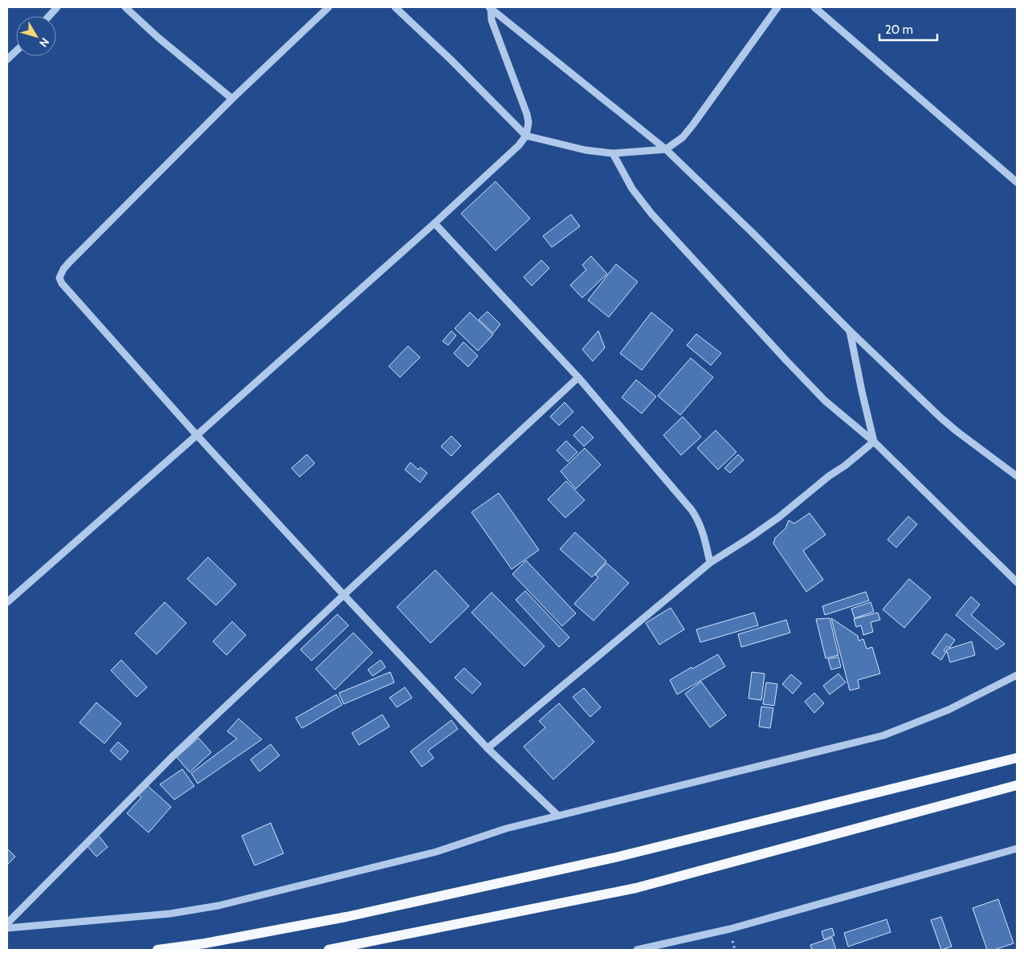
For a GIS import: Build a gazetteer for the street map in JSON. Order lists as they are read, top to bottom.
{
  "scale_bar": "20 m",
  "north": "bottom right"
}
